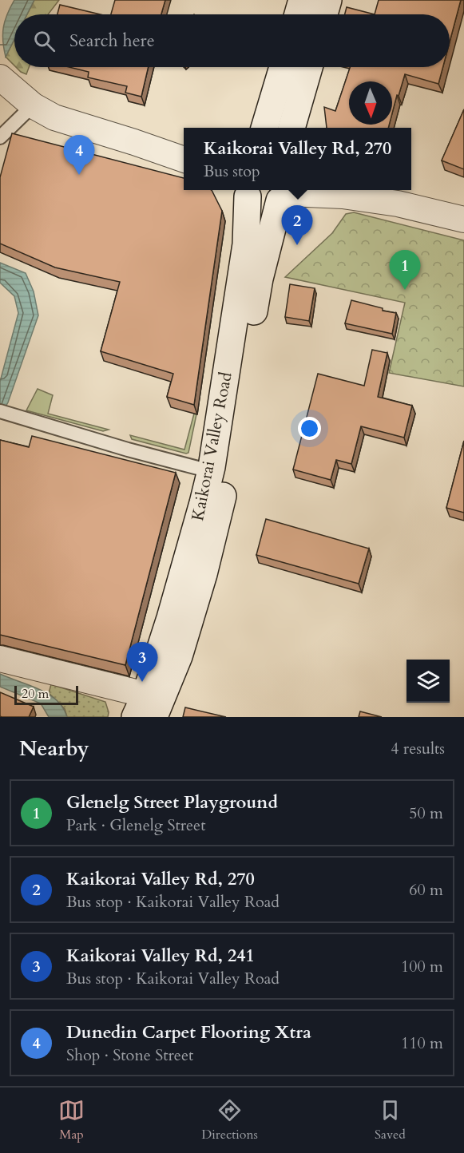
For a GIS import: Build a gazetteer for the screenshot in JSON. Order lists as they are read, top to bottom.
{
  "streets": {
    "main road": ["Kaikorai Valley Road"]
  },
  "scale_bar": "20 m",
  "north": "bottom",
  "page": {
    "search": "Search here",
    "popup": ["Kaikorai Valley Rd, 270", "Bus stop"],
    "pins": [
      "4",
      "2",
      "1",
      "3"
    ],
    "scale": "20 m",
    "heading": ["Nearby", "4 results"],
    "list": [
      {
        "mark": "1",
        "name": "Glenelg Street Playground",
        "note": "Park · Glenelg Street",
        "value": "50 m"
      },
      {
        "mark": "2",
        "name": "Kaikorai Valley Rd, 270",
        "note": "Bus stop · Kaikorai Valley Road",
        "value": "60 m"
      },
      {
        "mark": "3",
        "name": "Kaikorai Valley Rd, 241",
        "note": "Bus stop · Kaikorai Valley Road",
        "value": "100 m"
      },
      {
        "mark": "4",
        "name": "Dunedin Carpet Flooring Xtra",
        "note": "Shop · Stone Street",
        "value": "110 m"
      }
    ],
    "nav": ["Map", "Directions", "Saved"]
  }
}
